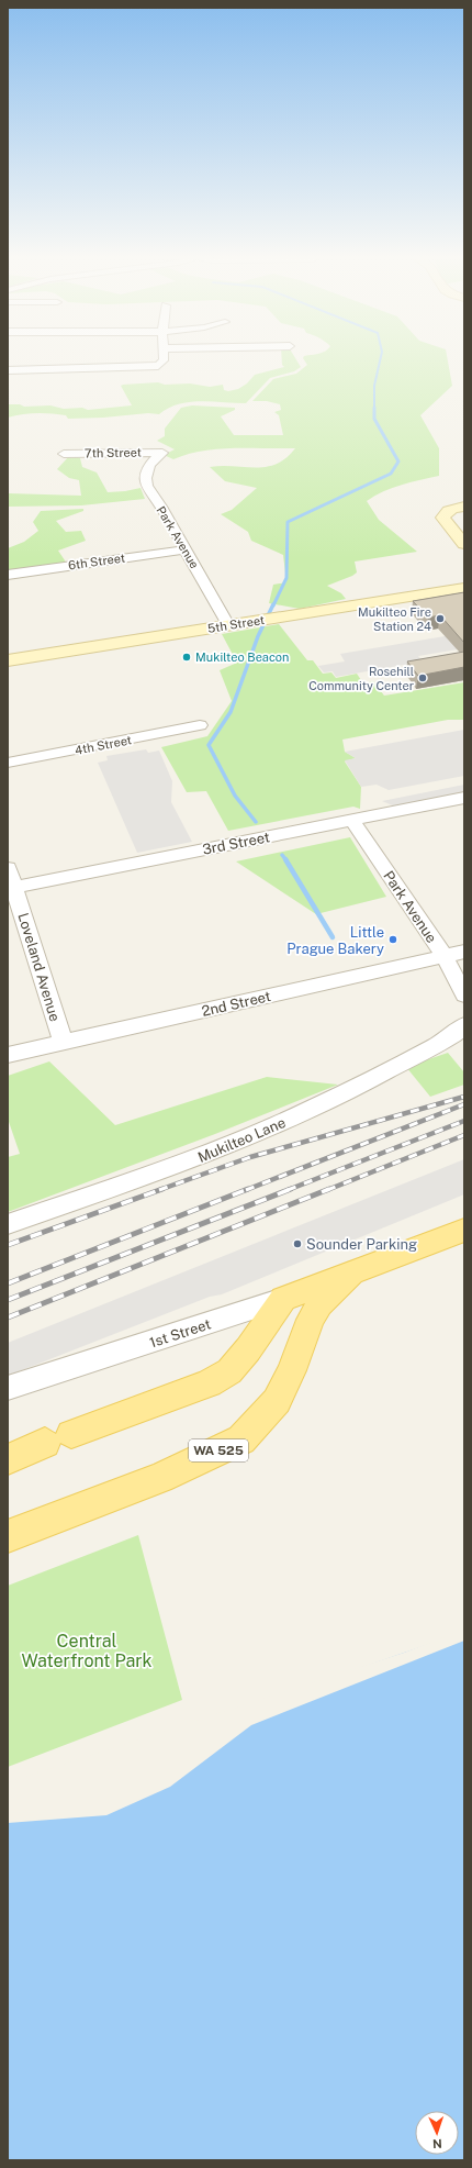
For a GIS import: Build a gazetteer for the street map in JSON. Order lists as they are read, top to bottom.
{
  "streets": {
    "main road": ["5th Street", "1st Street", "WA 525"],
    "street": [
      "7th Street",
      "Park Avenue",
      "6th Street",
      "4th Street",
      "3rd Street",
      "Loveland Avenue",
      "2nd Street",
      "Mukilteo Lane"
    ]
  },
  "crossings": [
    ["7th Street", "Park Avenue"],
    ["Park Avenue", "6th Street"],
    ["Park Avenue", "5th Street"],
    ["Park Avenue", "3rd Street"],
    ["Park Avenue", "2nd Street"],
    ["3rd Street", "Loveland Avenue"],
    ["Loveland Avenue", "2nd Street"],
    ["1st Street", "WA 525"]
  ],
  "parks": ["Central Waterfront Park"],
  "places": [
    "Mukilteo Fire Station 24",
    "Mukilteo Beacon",
    "Rosehill Community Center",
    "Little Prague Bakery",
    "Sounder Parking"
  ],
  "north": "bottom"
}
